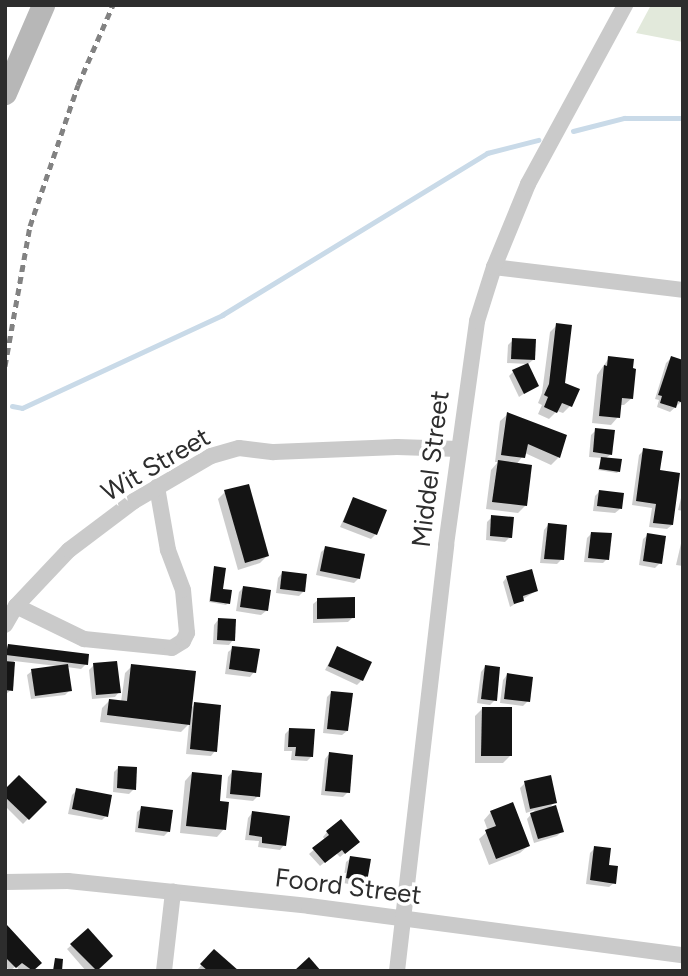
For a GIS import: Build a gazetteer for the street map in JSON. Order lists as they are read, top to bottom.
{
  "streets": {
    "street": ["Wit Street", "Middel Street", "Foord Street"]
  },
  "crossings": [
    ["Wit Street", "Middel Street"],
    ["Middel Street", "Foord Street"]
  ]
}
